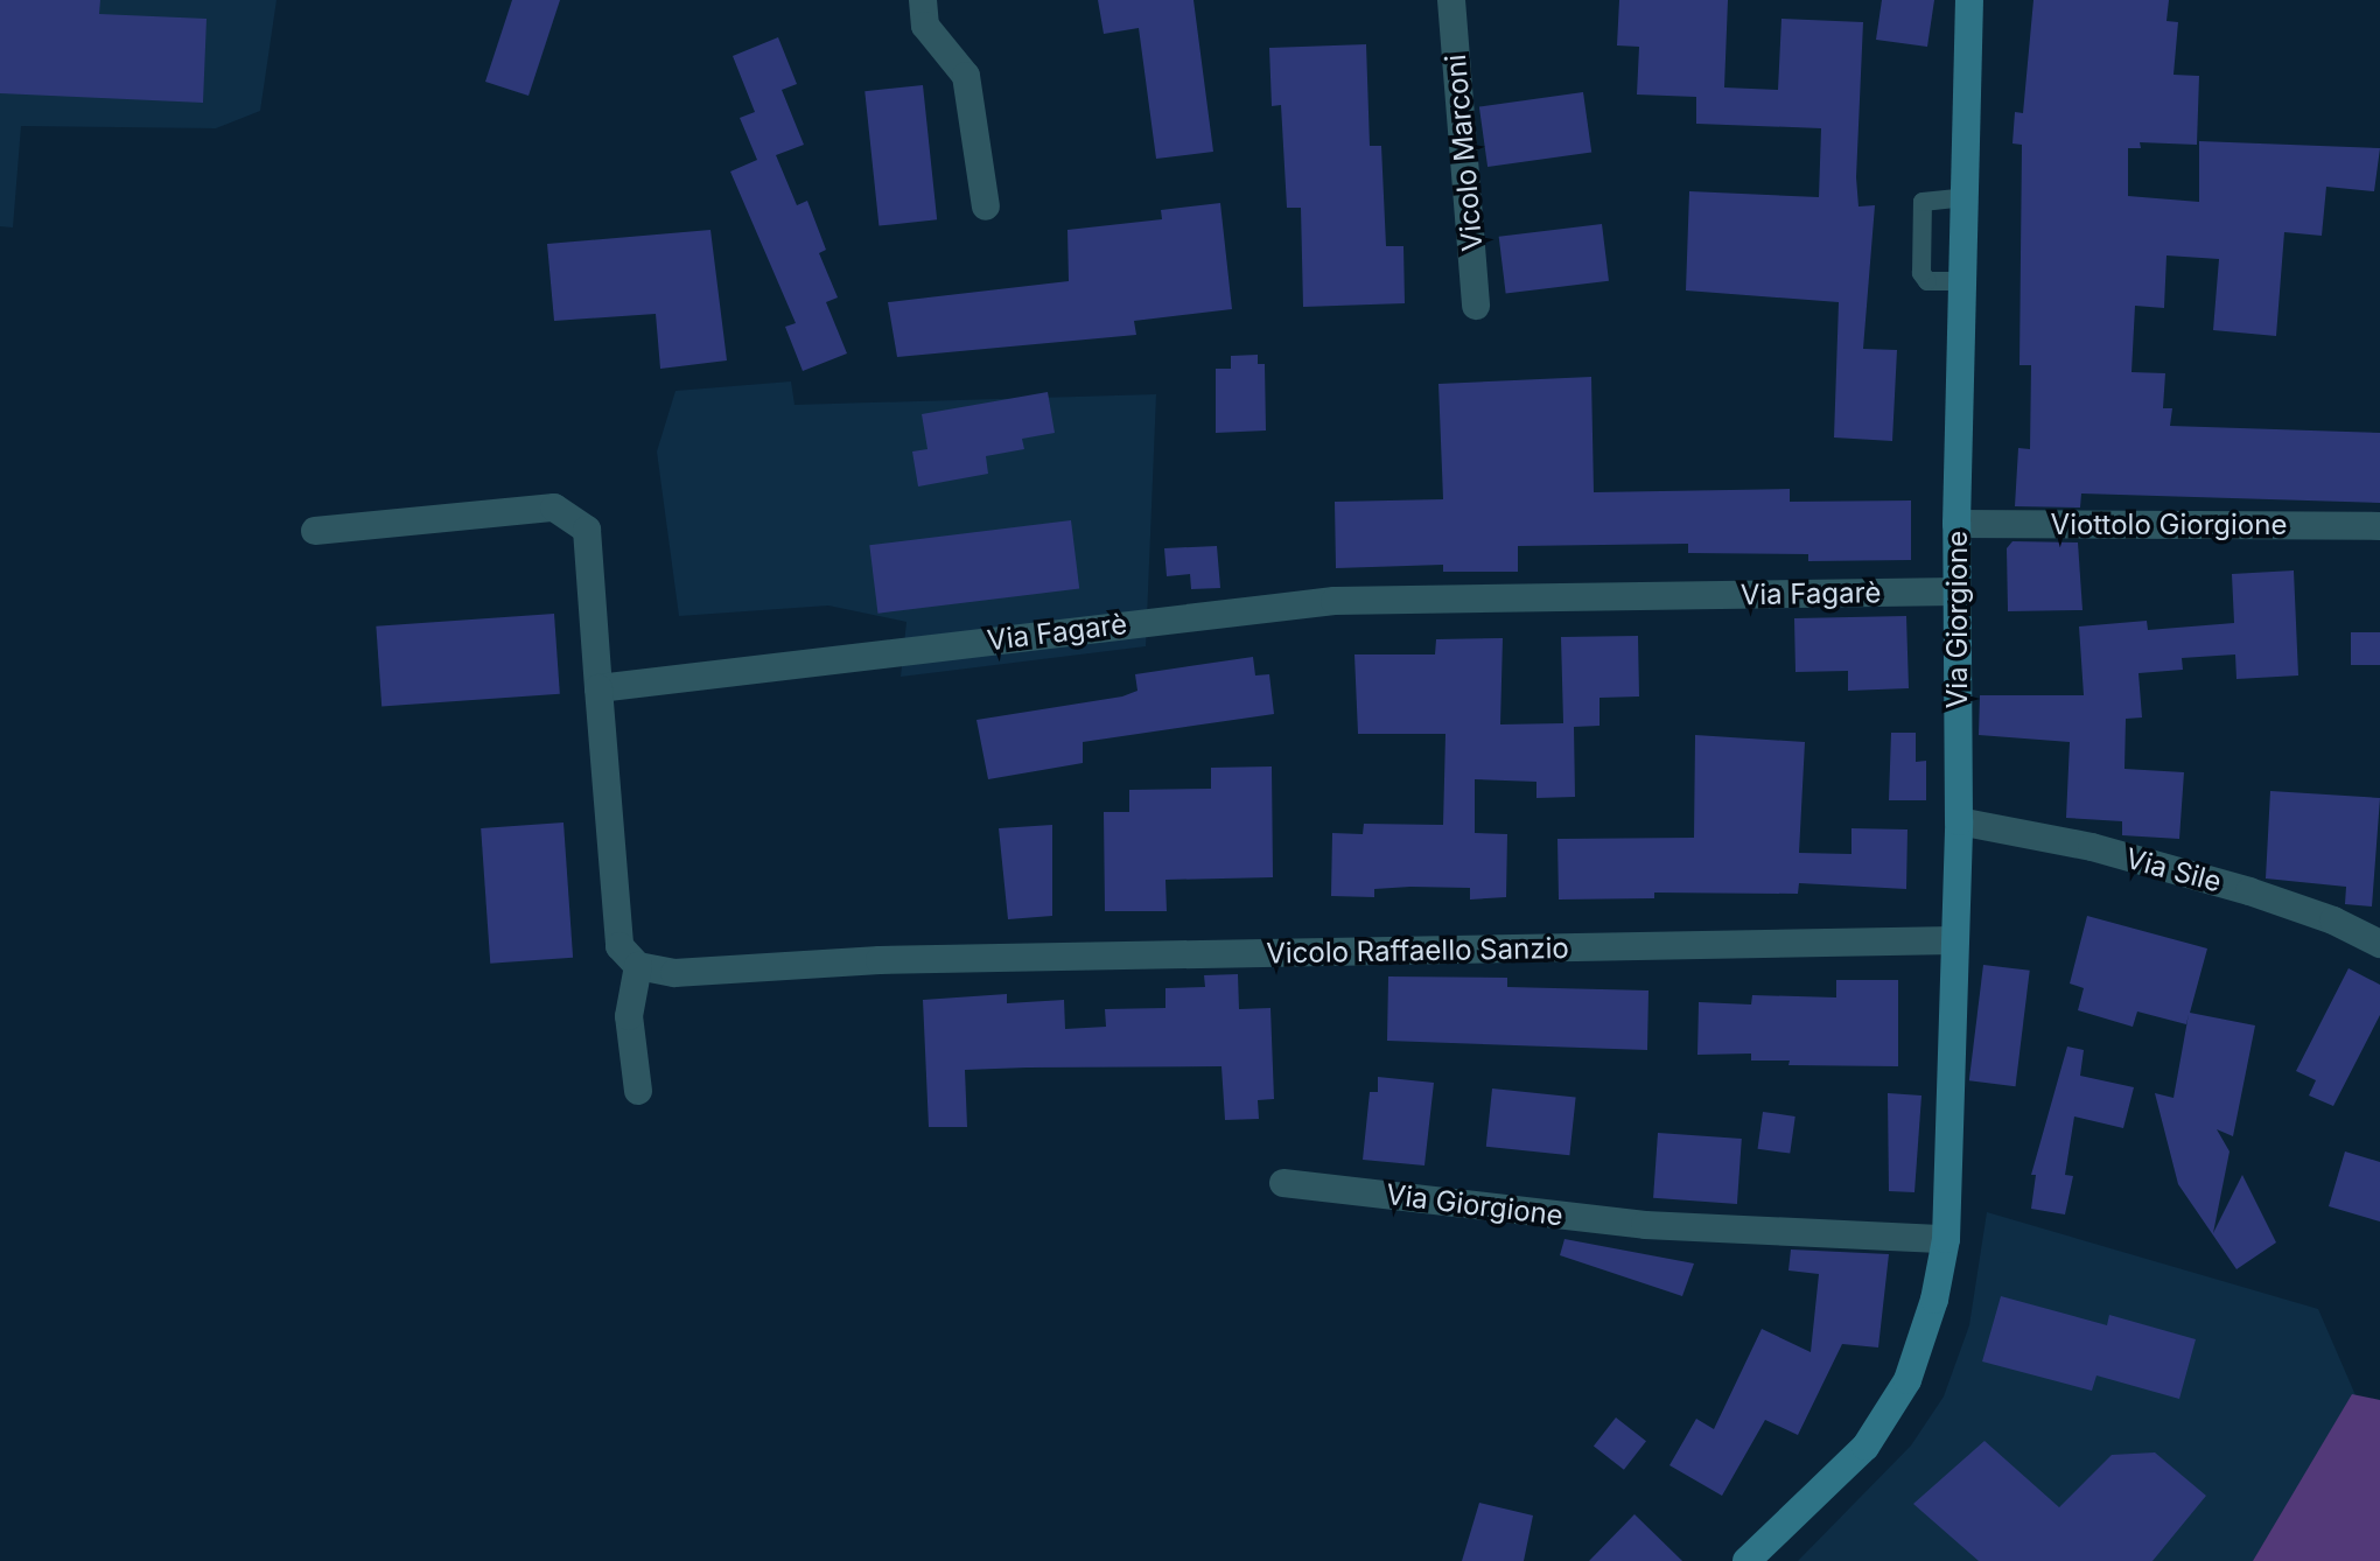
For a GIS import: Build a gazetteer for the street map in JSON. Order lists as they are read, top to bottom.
{
  "streets": {
    "street": [
      "Vicolo Marconi",
      "Viottolo Giorgione",
      "Via Fagarè",
      "Via Giorgione",
      "Via Sile",
      "Vicolo Raffaello Sanzio"
    ]
  },
  "crossings": [
    ["Viottolo Giorgione", "Via Giorgione"],
    ["Via Fagarè", "Via Giorgione"],
    ["Via Giorgione", "Via Sile"],
    ["Via Giorgione", "Vicolo Raffaello Sanzio"]
  ]
}
